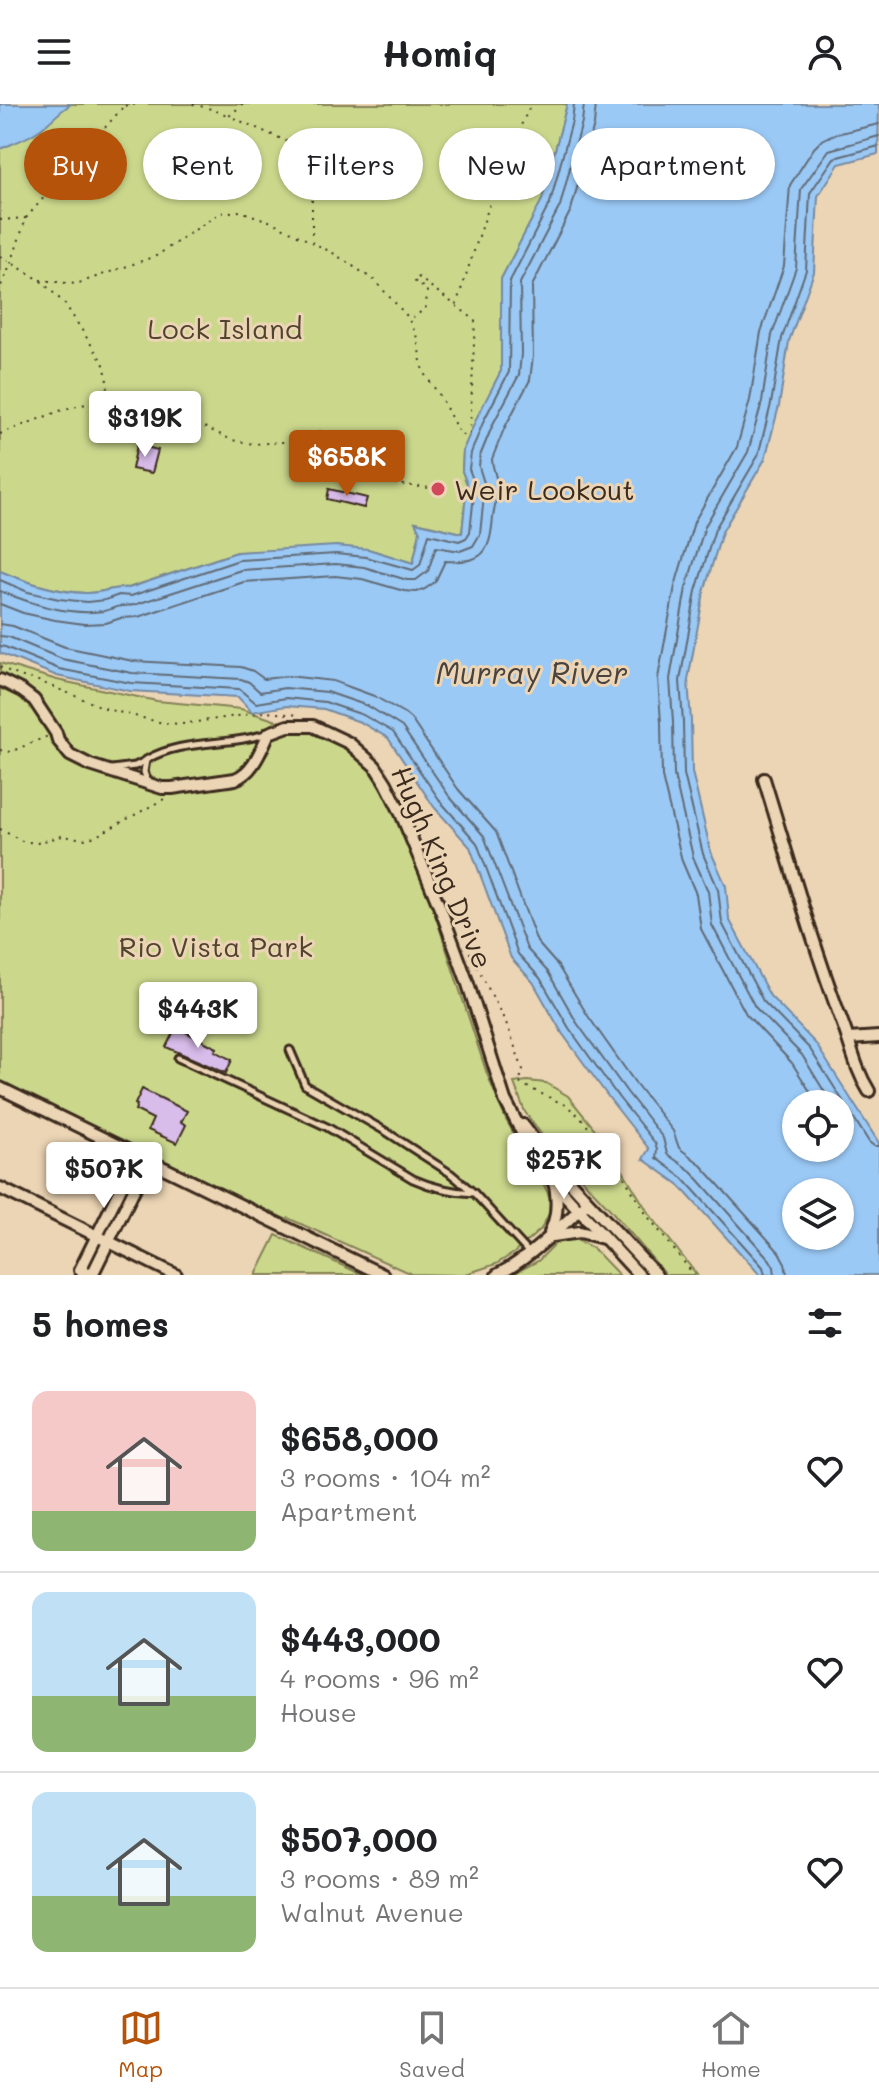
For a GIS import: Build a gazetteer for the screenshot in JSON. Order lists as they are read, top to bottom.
{
  "streets": {
    "street": ["Hugh King Drive"]
  },
  "water": ["Murray River"],
  "parks": ["Lock Island", "Rio Vista Park"],
  "places": ["Weir Lookout"],
  "page": {
    "header": "Homiq",
    "chip": [
      "Buy",
      "Rent",
      "Filters",
      "New",
      "Apartment"
    ],
    "price": [
      "$319K",
      "$658K",
      "$443K",
      "$257K",
      "$507K"
    ],
    "heading": "5 homes",
    "list": [
      {
        "name": "$658,000",
        "note": "3 rooms · 104 m² · Apartment"
      },
      {
        "name": "$443,000",
        "note": "4 rooms · 96 m² · House"
      },
      {
        "name": "$507,000",
        "note": "3 rooms · 89 m² · Walnut Avenue"
      }
    ],
    "tabs": ["Map", "Saved", "Home"]
  }
}
